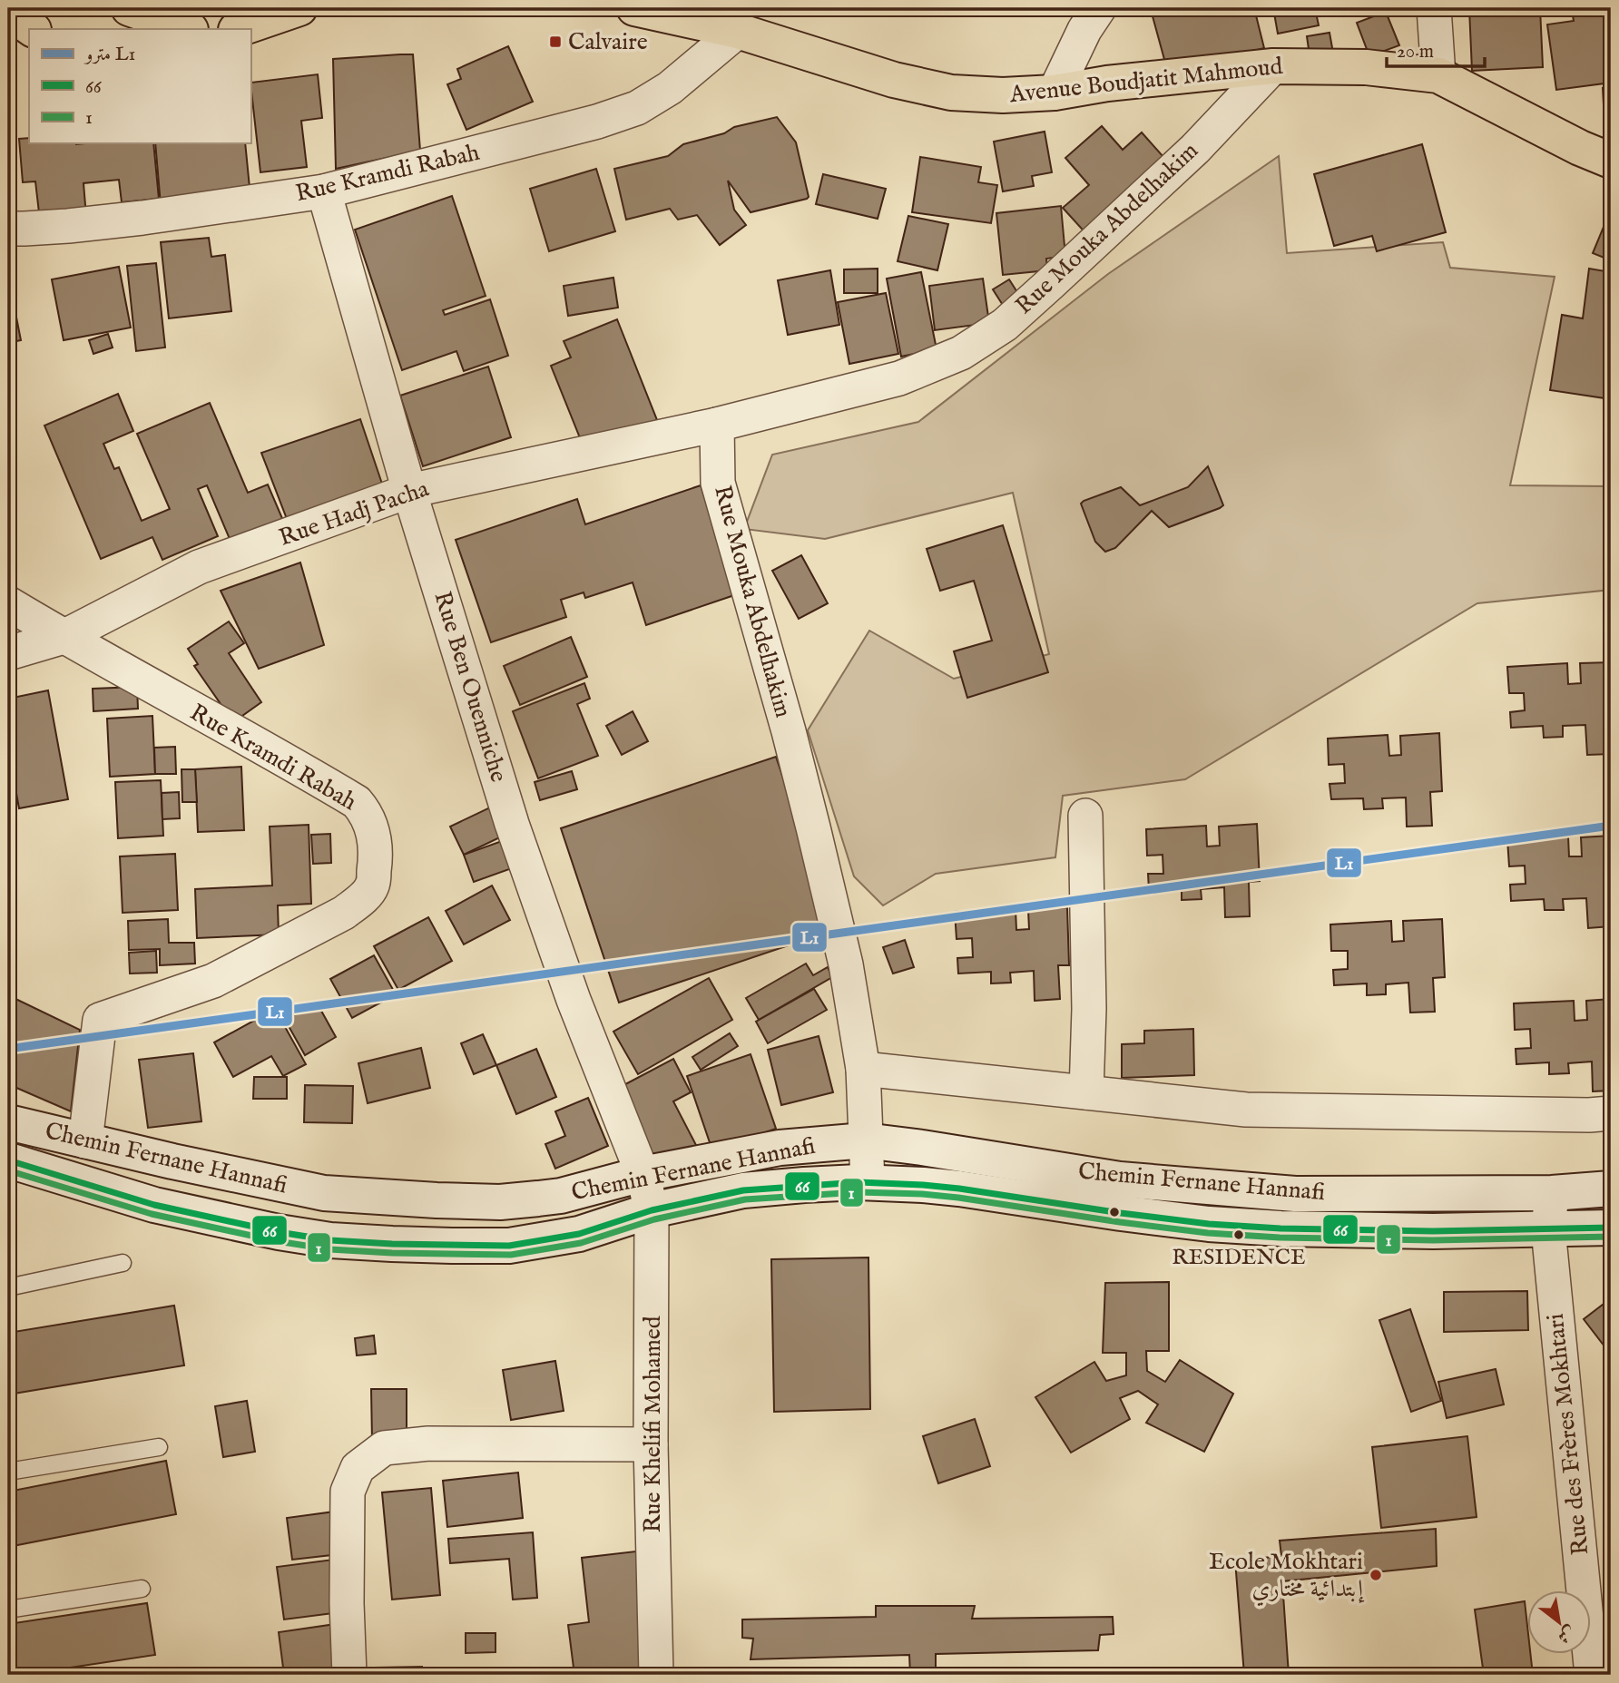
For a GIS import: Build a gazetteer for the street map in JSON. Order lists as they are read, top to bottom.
{
  "streets": {
    "main road": ["Avenue Boudjatit Mahmoud", "Chemin Fernane Hannafi"],
    "street": [
      "Rue Kramdi Rabah",
      "Rue Mouka Abdelhakim",
      "Rue Hadj Pacha",
      "Rue Ben Ouenniche",
      "Rue Khelifi Mohamed",
      "Rue des Frères Mokhtari"
    ]
  },
  "crossings": [
    ["Avenue Boudjatit Mahmoud", "Rue Kramdi Rabah"],
    ["Avenue Boudjatit Mahmoud", "Rue Mouka Abdelhakim"],
    ["Rue Kramdi Rabah", "Rue Hadj Pacha"],
    ["Rue Kramdi Rabah", "Rue Ben Ouenniche"],
    ["Rue Kramdi Rabah", "Chemin Fernane Hannafi"],
    ["Rue Mouka Abdelhakim", "Rue Hadj Pacha"],
    ["Rue Mouka Abdelhakim", "Chemin Fernane Hannafi"],
    ["Rue Hadj Pacha", "Rue Ben Ouenniche"],
    ["Rue Ben Ouenniche", "Chemin Fernane Hannafi"],
    ["Rue Ben Ouenniche", "Rue Khelifi Mohamed"],
    ["Chemin Fernane Hannafi", "Rue Khelifi Mohamed"],
    ["Chemin Fernane Hannafi", "Rue des Frères Mokhtari"]
  ],
  "places": {
    "transit": ["Calvaire"],
    "other": ["RESIDENCE", "Ecole Mokhtari إبتدائية مختاري"]
  },
  "lines": ["metro line L1", "transit line 66", "transit line 1"],
  "legend": ["مترو L1", "66", "1"],
  "scale_bar": "20 m",
  "north": "bottom right"
}
